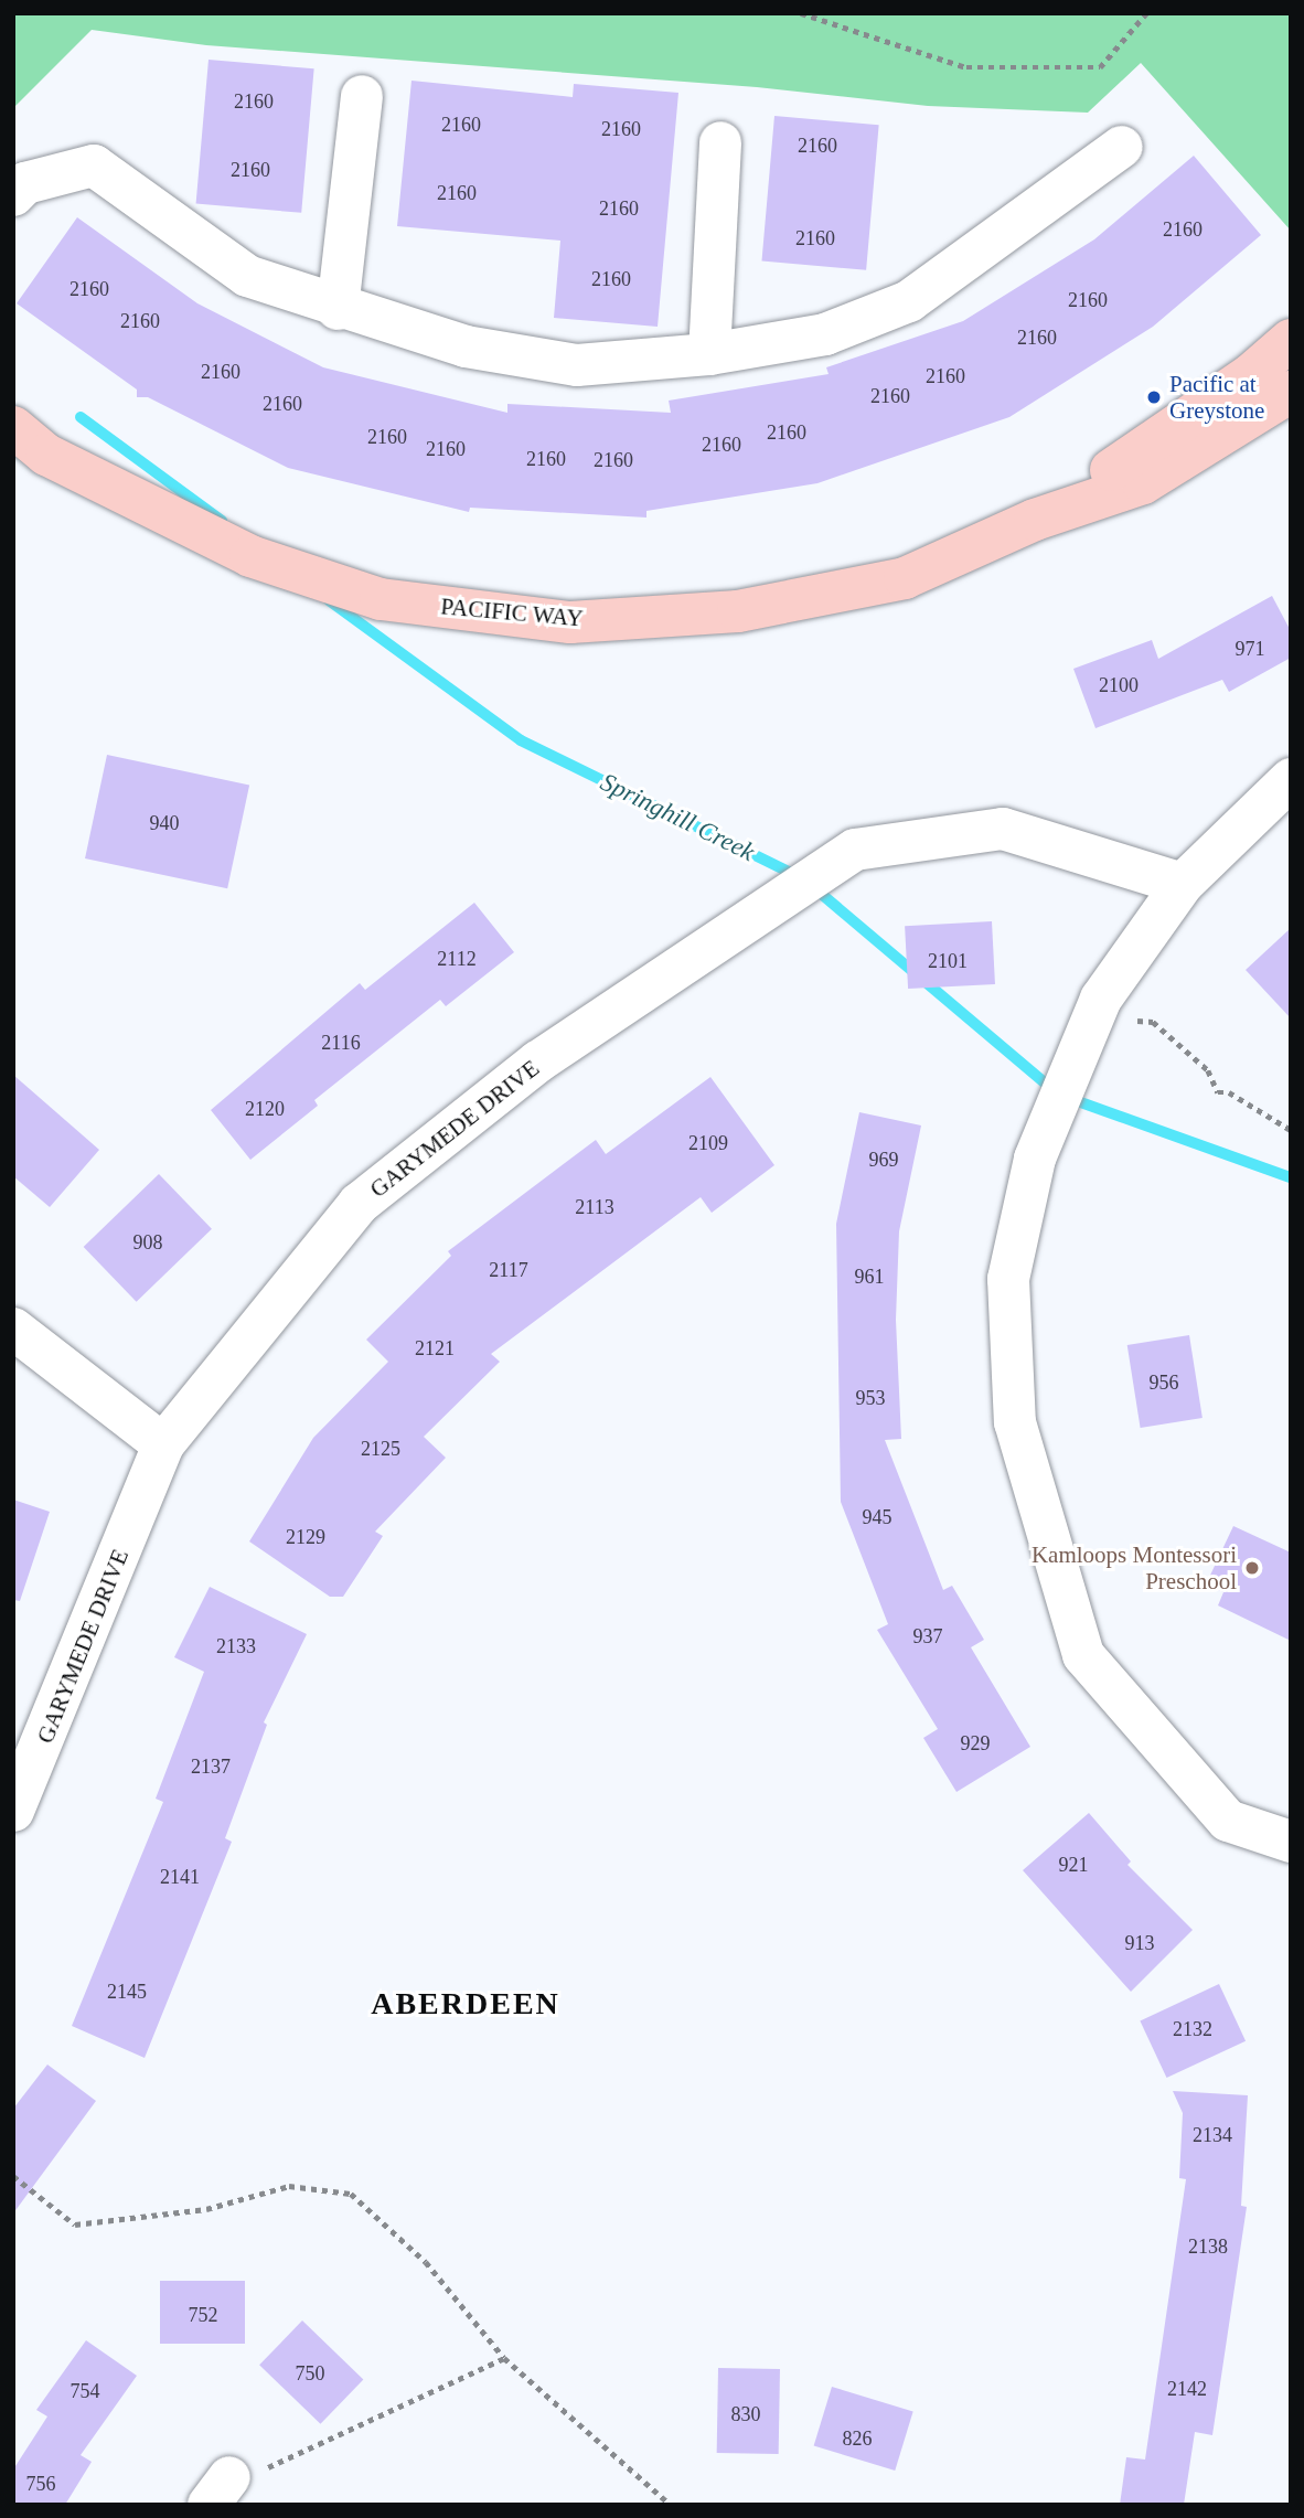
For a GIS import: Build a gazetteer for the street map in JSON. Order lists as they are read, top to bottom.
{
  "streets": {
    "main road": ["PACIFIC WAY"],
    "street": ["GARYMEDE DRIVE"]
  },
  "districts": ["ABERDEEN"],
  "water": ["Springhill Creek"],
  "places": ["Pacific at Greystone", "Kamloops Montessori Preschool"],
  "house_numbers": [
    "2160",
    "2160",
    "2160",
    "2160",
    "2160",
    "2160",
    "2160",
    "2160",
    "2160",
    "2160",
    "2160",
    "2160",
    "2160",
    "2160",
    "2160",
    "2160",
    "2160",
    "2160",
    "2160",
    "2160",
    "2160",
    "2160",
    "2160",
    "2160",
    "971",
    "2100",
    "940",
    "2112",
    "2101",
    "2116",
    "2120",
    "2109",
    "969",
    "2113",
    "908",
    "2117",
    "961",
    "2121",
    "956",
    "953",
    "2125",
    "945",
    "2129",
    "937",
    "2133",
    "929",
    "2137",
    "921",
    "2141",
    "913",
    "2145",
    "2132",
    "2134",
    "2138",
    "752",
    "750",
    "2142",
    "754",
    "830",
    "826",
    "756"
  ]
}
